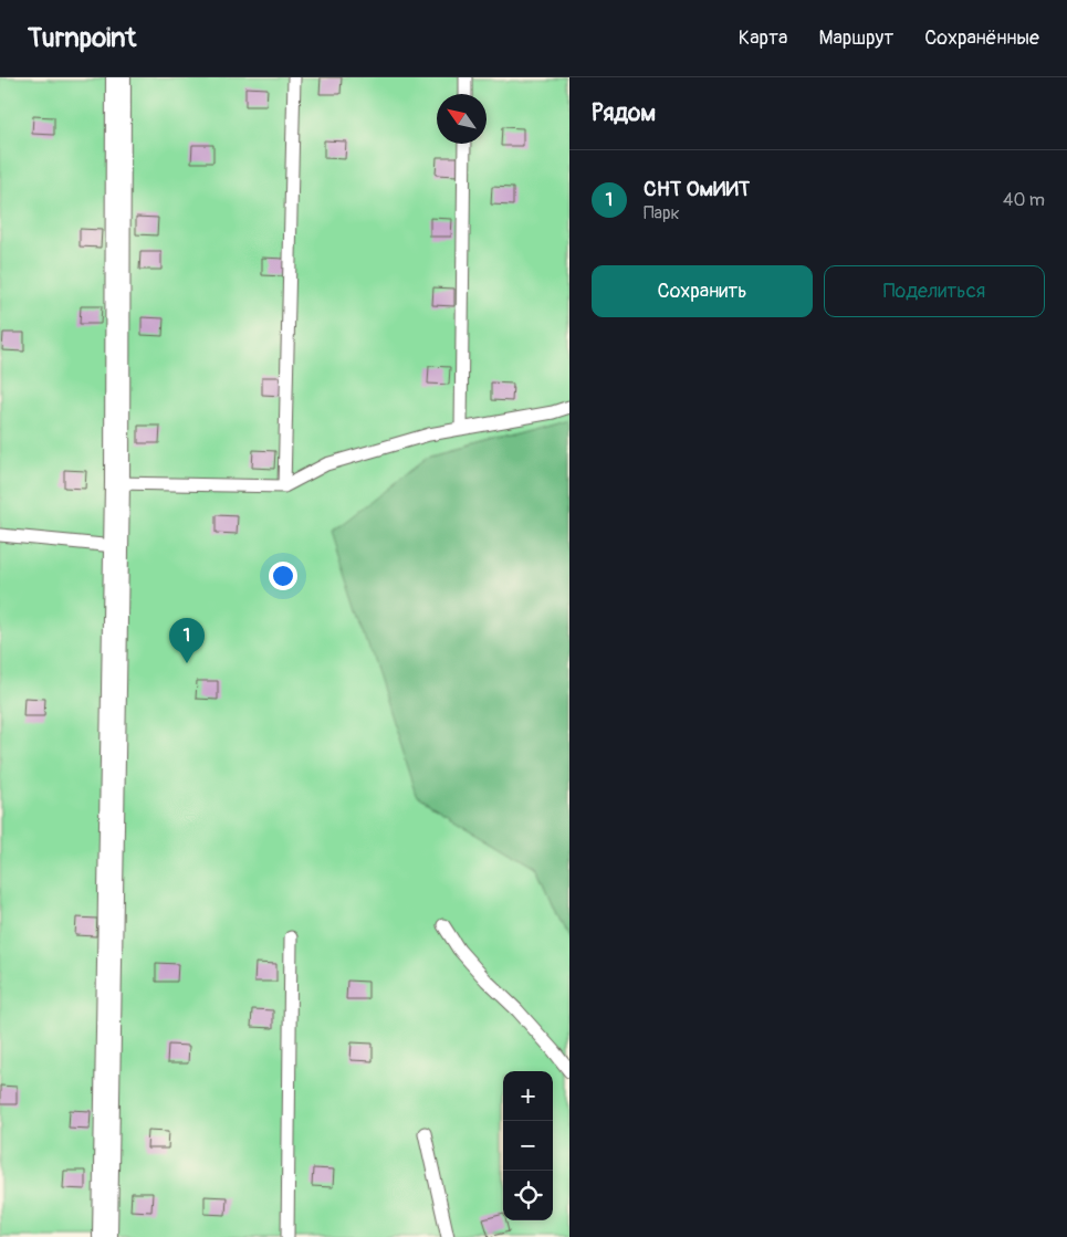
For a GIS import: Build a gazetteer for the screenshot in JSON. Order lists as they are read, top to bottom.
{
  "north": "top left",
  "page": {
    "header": "Turnpoint",
    "nav": ["Карта", "Маршрут", "Сохранённые"],
    "heading": "Рядом",
    "list": [
      {
        "mark": "1",
        "name": "СНТ ОмИИТ",
        "note": "Парк",
        "value": "40 m"
      }
    ],
    "buttons": ["Сохранить", "Поделиться"],
    "pins": "1",
    "map_buttons": ["+", "−"]
  }
}
